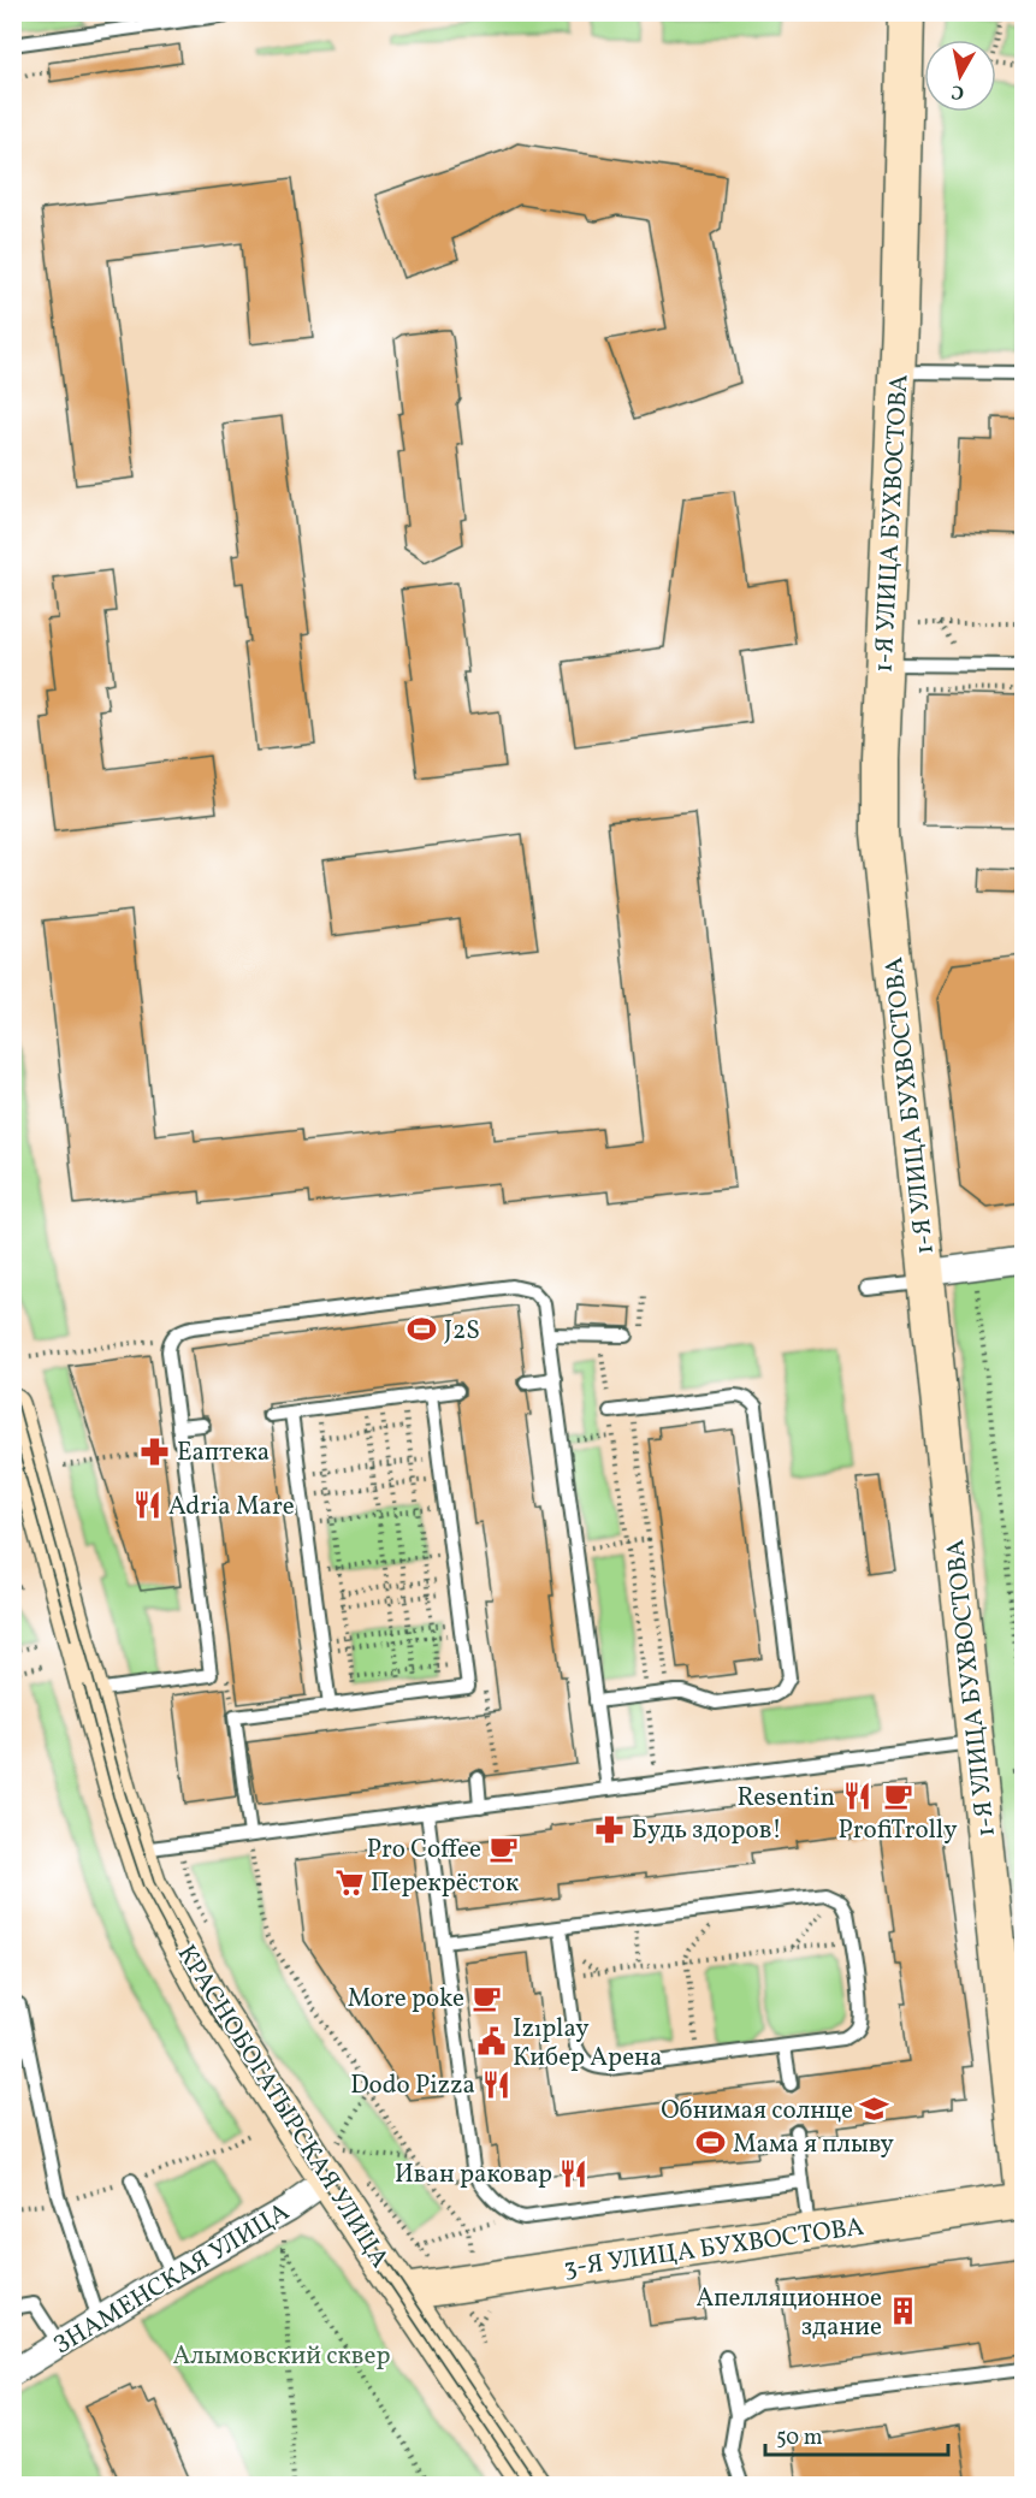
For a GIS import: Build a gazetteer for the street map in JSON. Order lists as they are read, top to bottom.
{
  "streets": {
    "street": [
      "1-Я УЛИЦА БУХВОСТОВА",
      "КРАСНОБОГАТЫРСКАЯ УЛИЦА",
      "3-Я УЛИЦА БУХВОСТОВА",
      "ЗНАМЕНСКАЯ УЛИЦА"
    ]
  },
  "crossings": [
    ["1-Я УЛИЦА БУХВОСТОВА", "3-Я УЛИЦА БУХВОСТОВА"],
    ["КРАСНОБОГАТЫРСКАЯ УЛИЦА", "3-Я УЛИЦА БУХВОСТОВА"],
    ["КРАСНОБОГАТЫРСКАЯ УЛИЦА", "ЗНАМЕНСКАЯ УЛИЦА"]
  ],
  "parks": ["Алымовский сквер"],
  "places": {
    "sports": ["J2S", "Мама я плыву"],
    "pharmacy": ["Еаптека", "Будь здоров!"],
    "restaurant": [
      "Adria Mare",
      "Resentin",
      "Dodo Pizza",
      "Иван раковар"
    ],
    "cafe": ["ProfiTrolly", "Pro Coffee", "More poke"],
    "supermarket": ["Перекрёсток"],
    "public building": ["Izıplay Кибер Арена"],
    "school or university": ["Обнимая солнце"],
    "building": ["Апелляционное здание"]
  },
  "scale_bar": "50 m",
  "north": "bottom"
}
